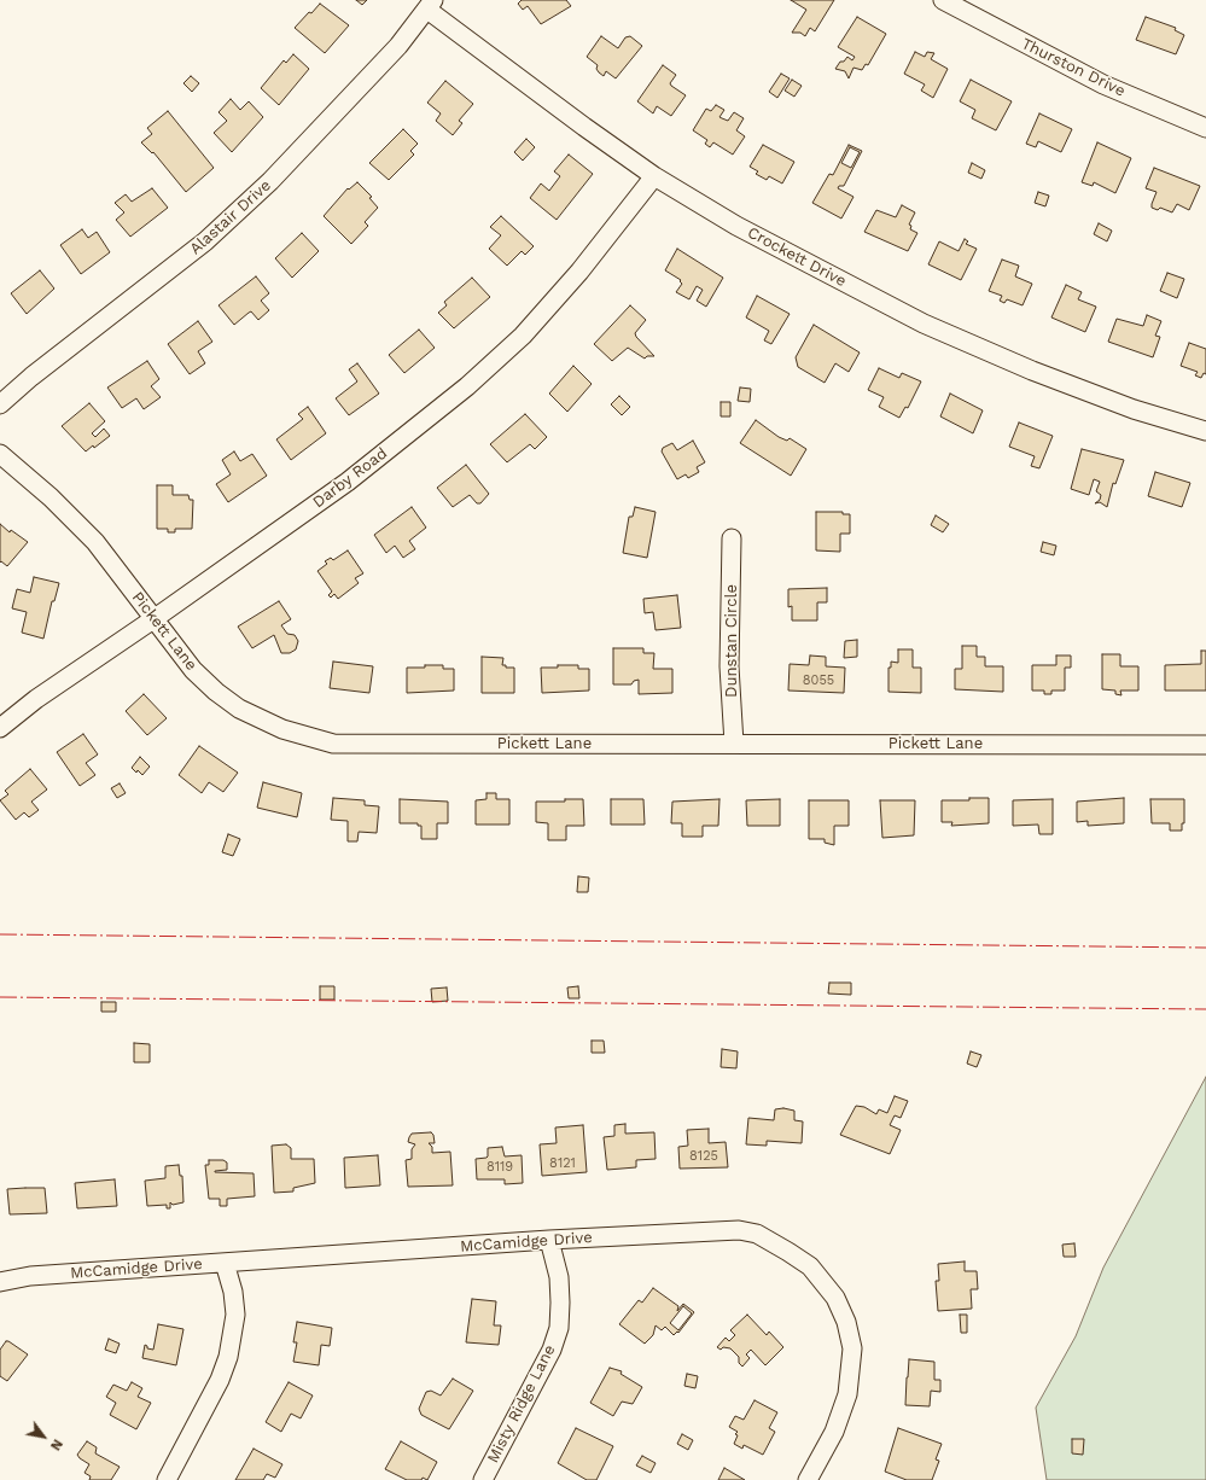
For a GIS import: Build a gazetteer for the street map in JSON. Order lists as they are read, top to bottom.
{
  "streets": {
    "street": [
      "Thurston Drive",
      "Alastair Drive",
      "Crockett Drive",
      "Darby Road",
      "Pickett Lane",
      "Dunstan Circle",
      "McCamidge Drive",
      "Misty Ridge Lane"
    ]
  },
  "crossings": [
    ["Alastair Drive", "Crockett Drive"],
    ["Crockett Drive", "Darby Road"],
    ["Darby Road", "Pickett Lane"],
    ["Pickett Lane", "Dunstan Circle"],
    ["McCamidge Drive", "Misty Ridge Lane"]
  ],
  "house_numbers": [
    "8055",
    "8125",
    "8121",
    "8119"
  ],
  "north": "bottom right"
}
